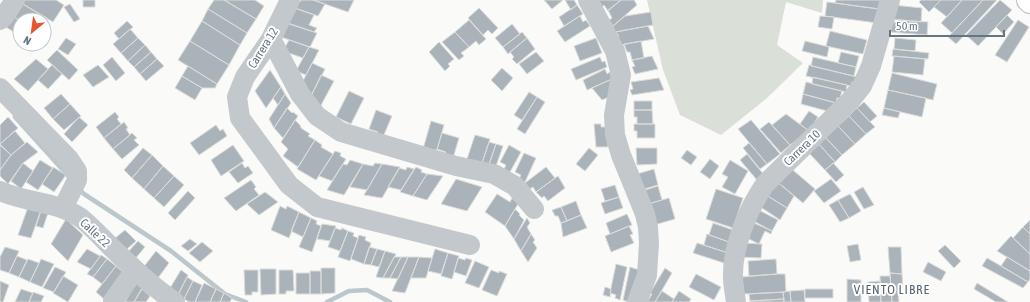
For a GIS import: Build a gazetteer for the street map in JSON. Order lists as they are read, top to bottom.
{
  "streets": {
    "street": ["Carrera 12", "Carrera 10", "Calle 22"]
  },
  "districts": ["VIENTO LIBRE"],
  "scale_bar": "50 m",
  "north": "bottom left"
}
